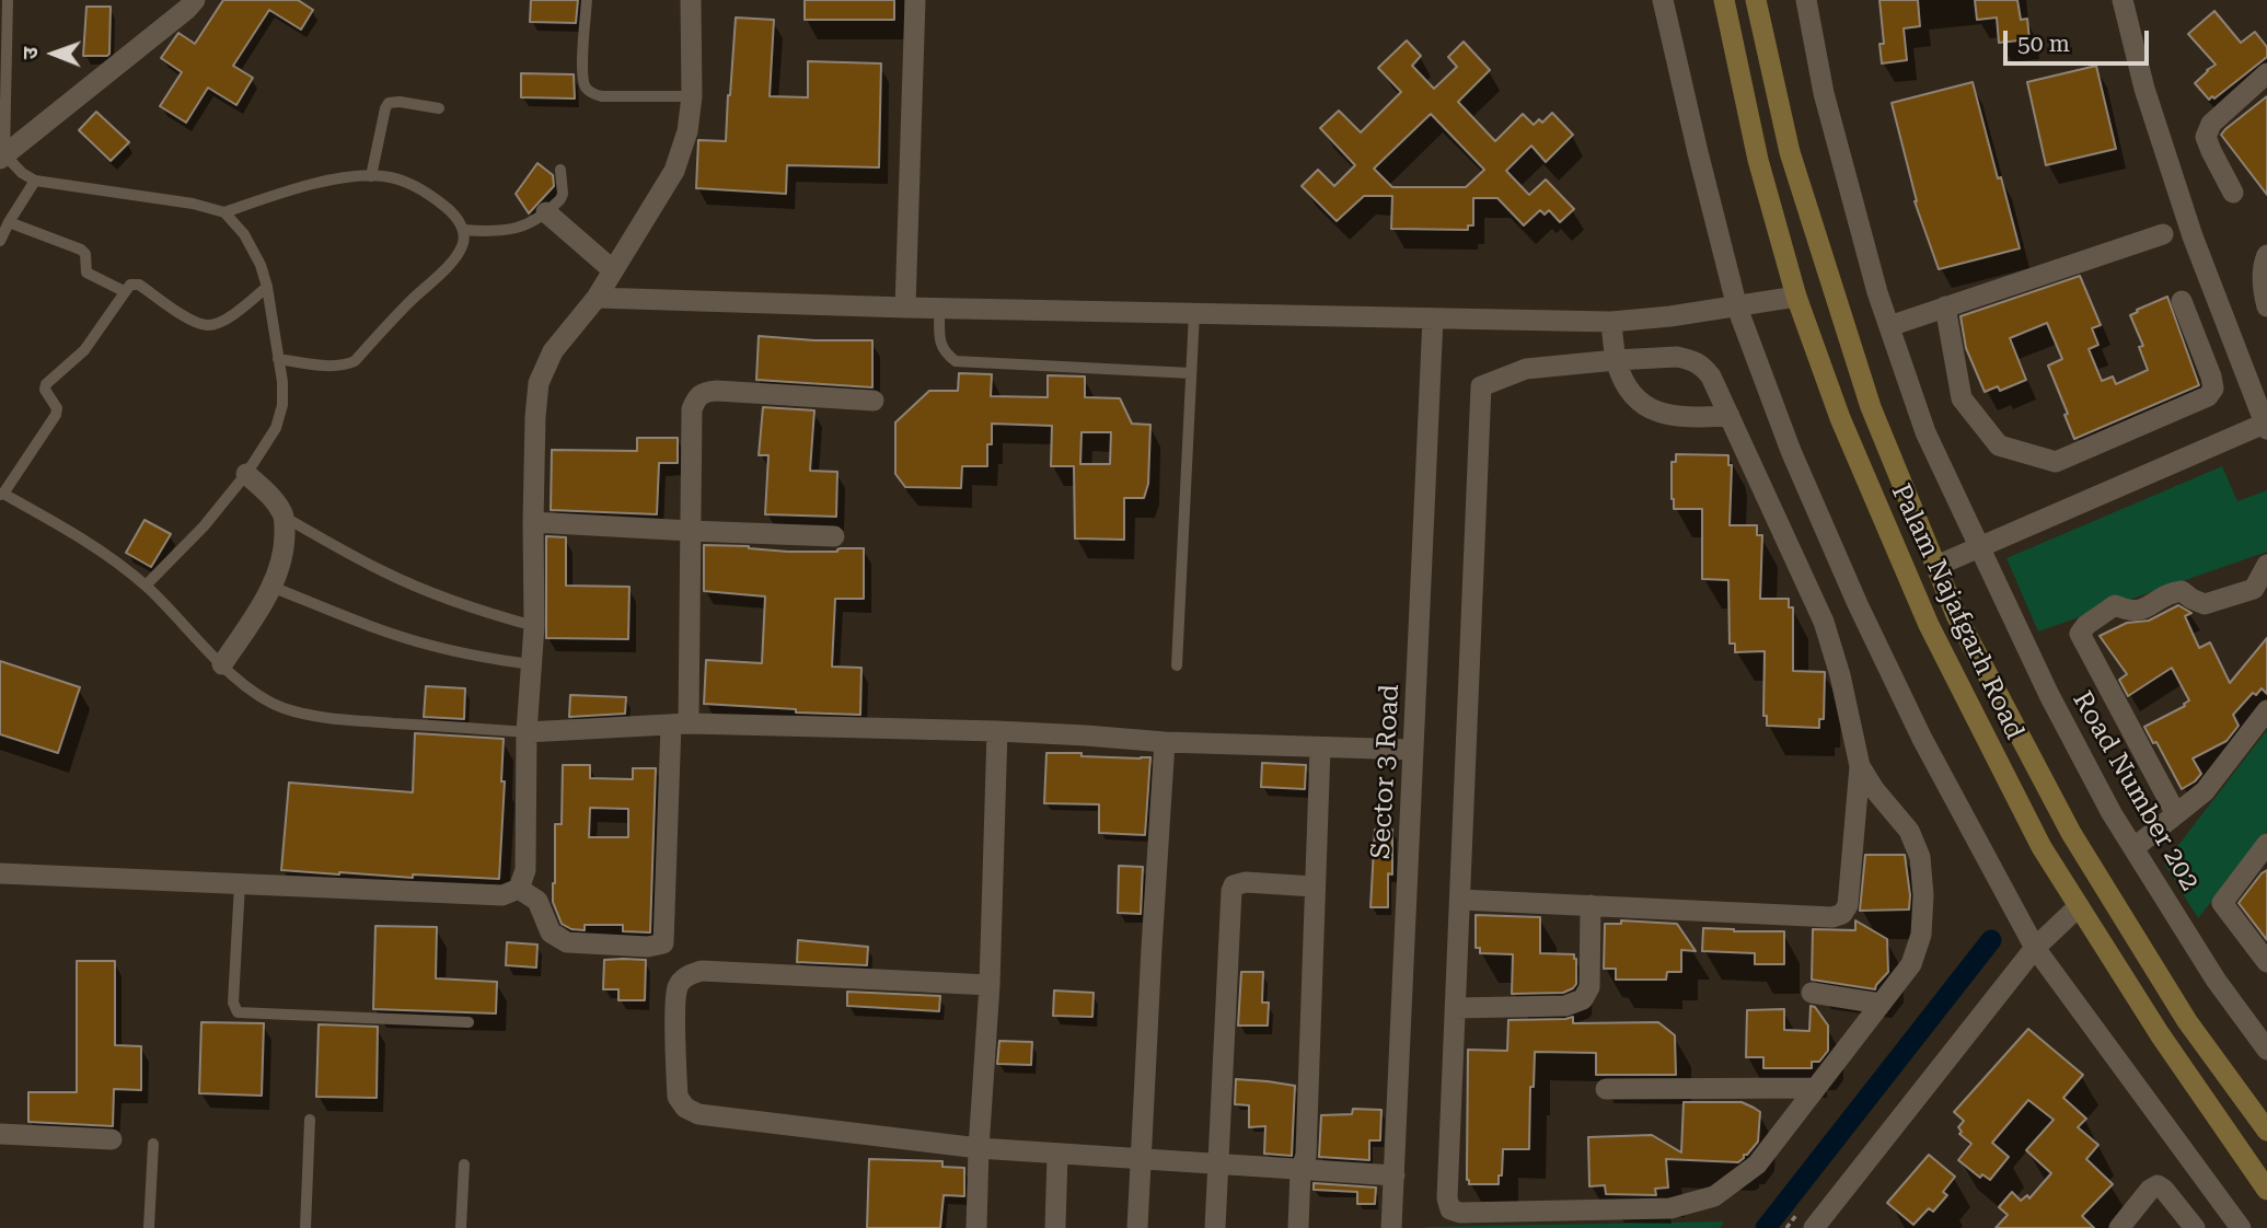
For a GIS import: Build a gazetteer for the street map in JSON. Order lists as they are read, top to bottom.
{
  "streets": {
    "main road": ["Palam Najafgarh Road"],
    "street": ["Sector 3 Road", "Road Number 202"]
  },
  "scale_bar": "50 m",
  "north": "left"
}
